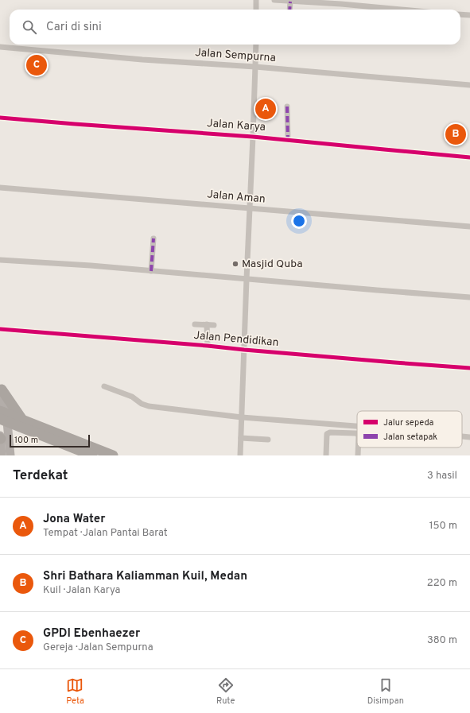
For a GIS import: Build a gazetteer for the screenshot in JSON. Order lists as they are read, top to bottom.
{
  "streets": {
    "street": [
      "Jalan Sempurna",
      "Jalan Karya",
      "Jalan Aman",
      "Jalan Pendidikan"
    ]
  },
  "places": ["Masjid Quba"],
  "legend": ["Jalur sepeda", "Jalan setapak"],
  "scale_bar": "100 m",
  "page": {
    "search": "Cari di sini",
    "pins": ["C", "A", "B"],
    "scale": "100 m",
    "heading": ["Terdekat", "3 hasil"],
    "list": [
      {
        "mark": "A",
        "name": "Jona Water",
        "note": "Tempat · Jalan Pantai Barat",
        "value": "150 m"
      },
      {
        "mark": "B",
        "name": "Shri Bathara Kaliamman Kuil, Medan",
        "note": "Kuil · Jalan Karya",
        "value": "220 m"
      },
      {
        "mark": "C",
        "name": "GPDI Ebenhaezer",
        "note": "Gereja · Jalan Sempurna",
        "value": "380 m"
      }
    ],
    "nav": ["Peta", "Rute", "Disimpan"]
  }
}
